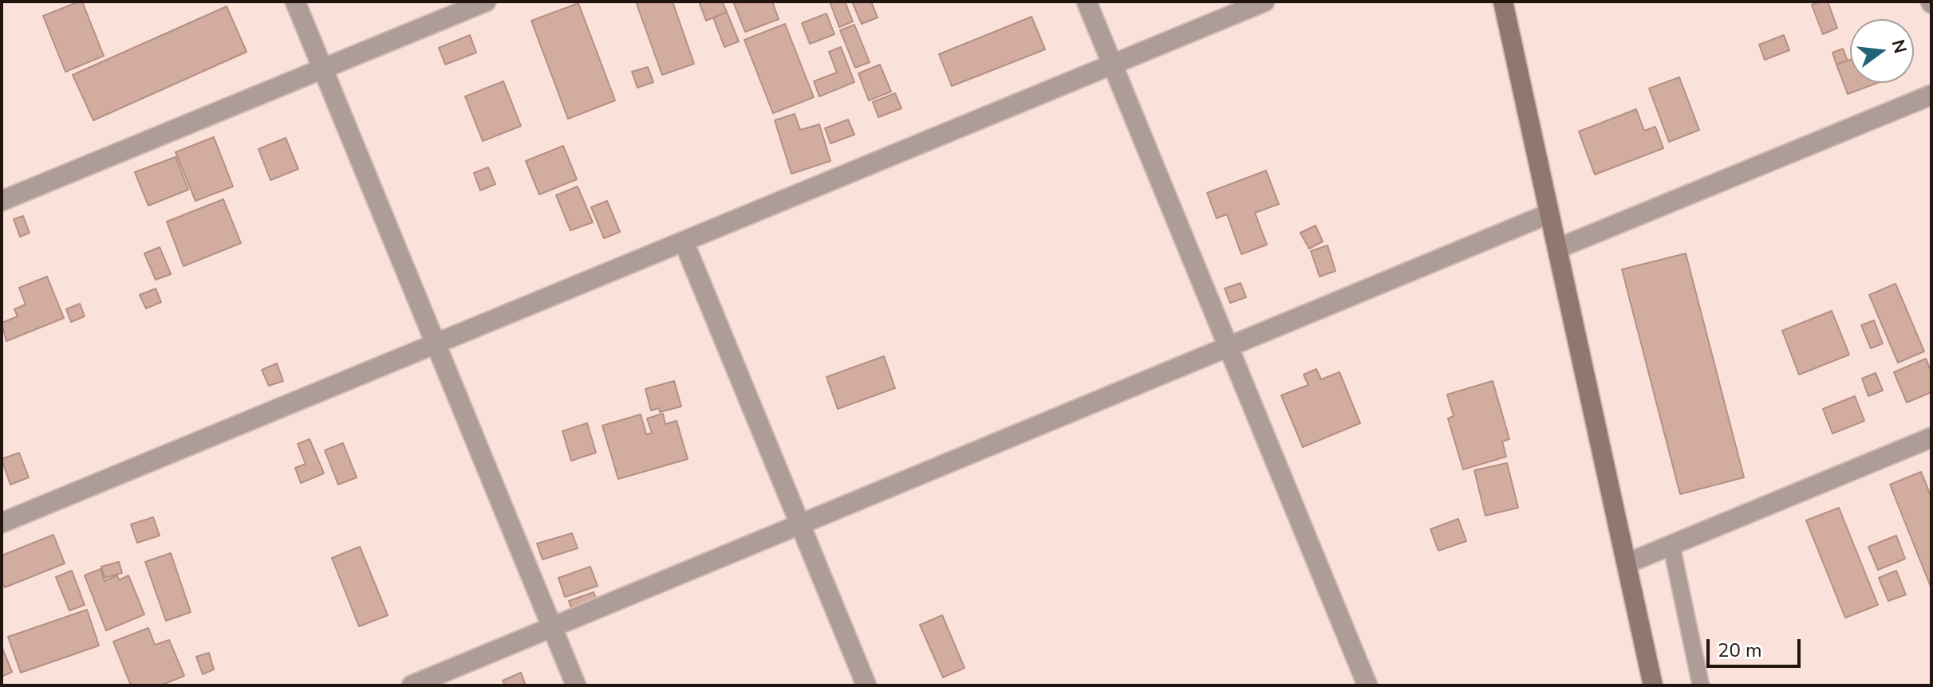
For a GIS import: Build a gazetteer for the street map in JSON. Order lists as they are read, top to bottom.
{
  "scale_bar": "20 m",
  "north": "right"
}
